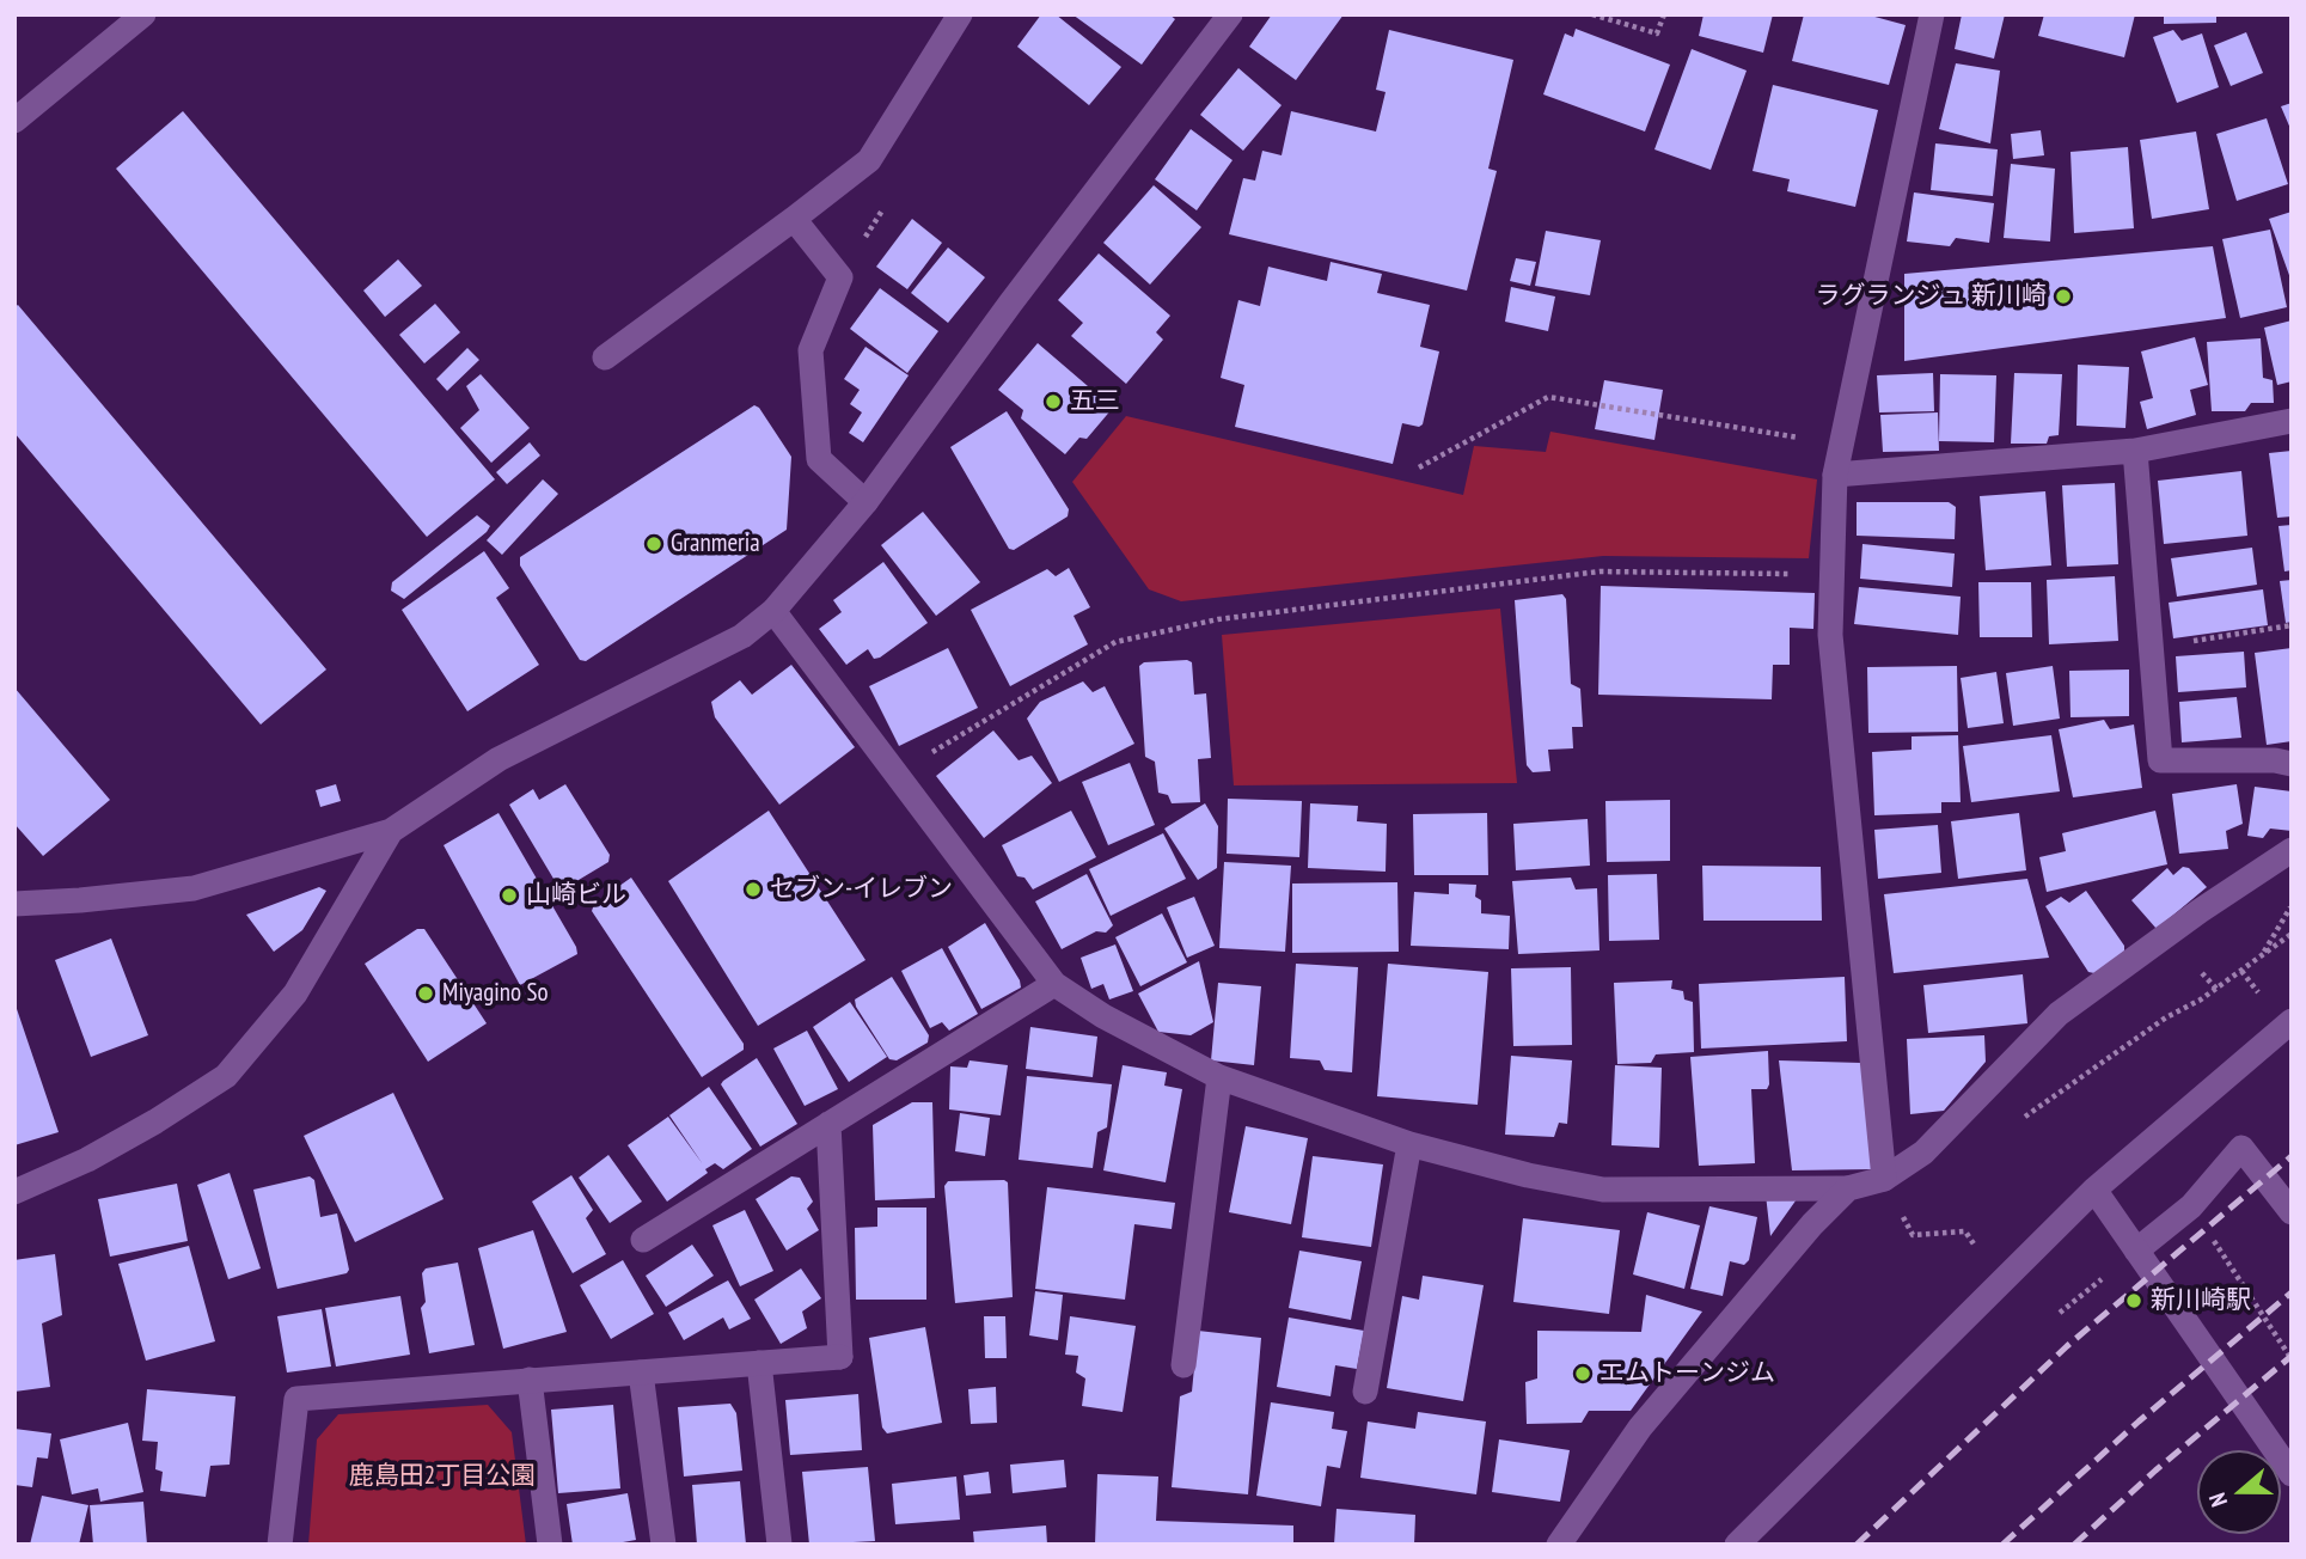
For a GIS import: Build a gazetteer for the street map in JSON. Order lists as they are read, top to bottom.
{
  "parks": ["鹿島田2丁目公園"],
  "places": [
    "ラグランジュ 新川崎",
    "五三",
    "Granmeria",
    "セブン-イレブン",
    "山崎ビル",
    "Miyagino So",
    "新川崎駅",
    "エムトーンジム"
  ],
  "north": "left"
}
